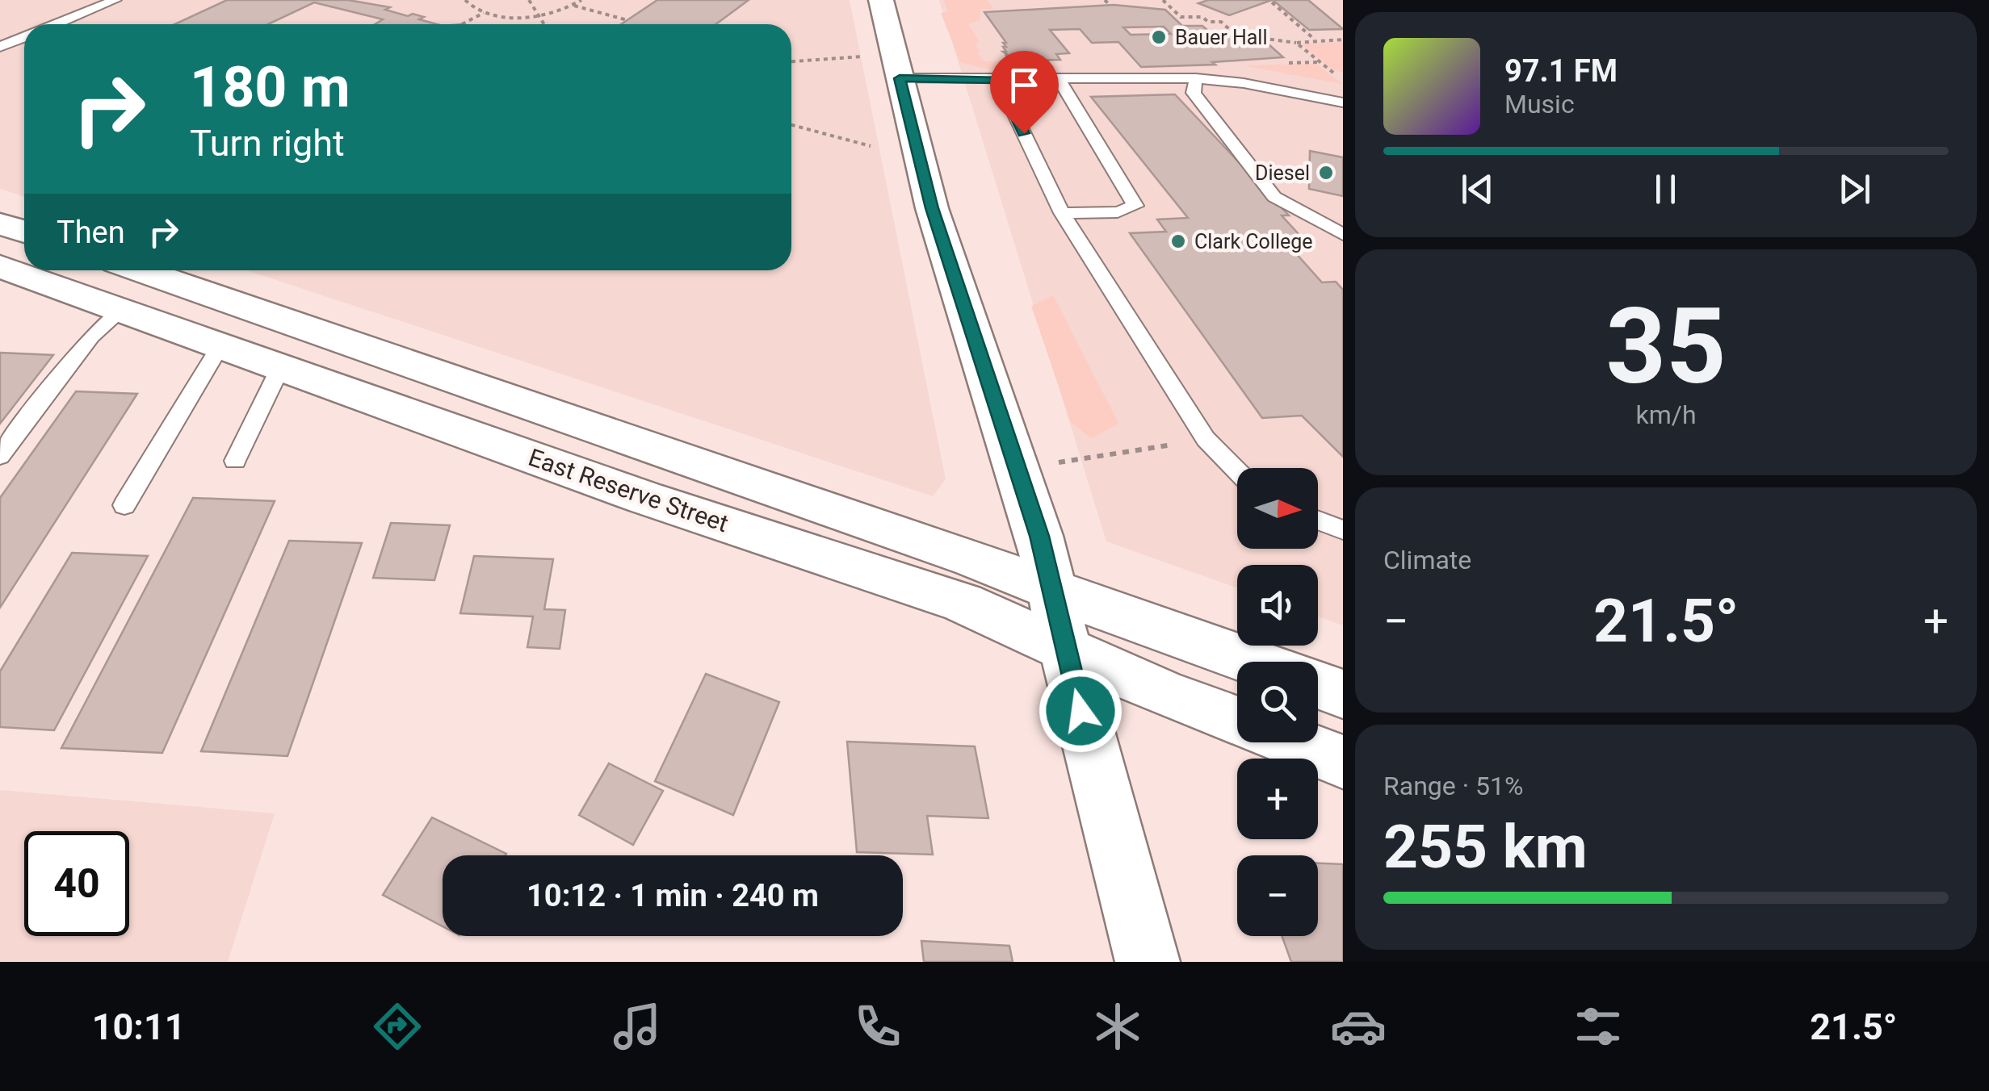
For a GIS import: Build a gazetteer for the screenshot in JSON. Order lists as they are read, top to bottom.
{
  "streets": {
    "street": ["East Reserve Street"]
  },
  "places": ["Bauer Hall", "Diesel", "Clark College"],
  "north": "right",
  "page": {
    "turn": ["180 m", "Turn right"],
    "song": ["97.1 FM", "Music"],
    "then": "Then",
    "tile": [
      ["35", "km/h"],
      "Climate",
      ["Range · 51%", "255 km"]
    ],
    "map_buttons": ["+", "−"],
    "heat": ["−", "21.5°", "+"],
    "limit": "40",
    "trip": "10:12 · 1 min · 240 m",
    "tabs": ["10:11", "21.5°"]
  }
}
